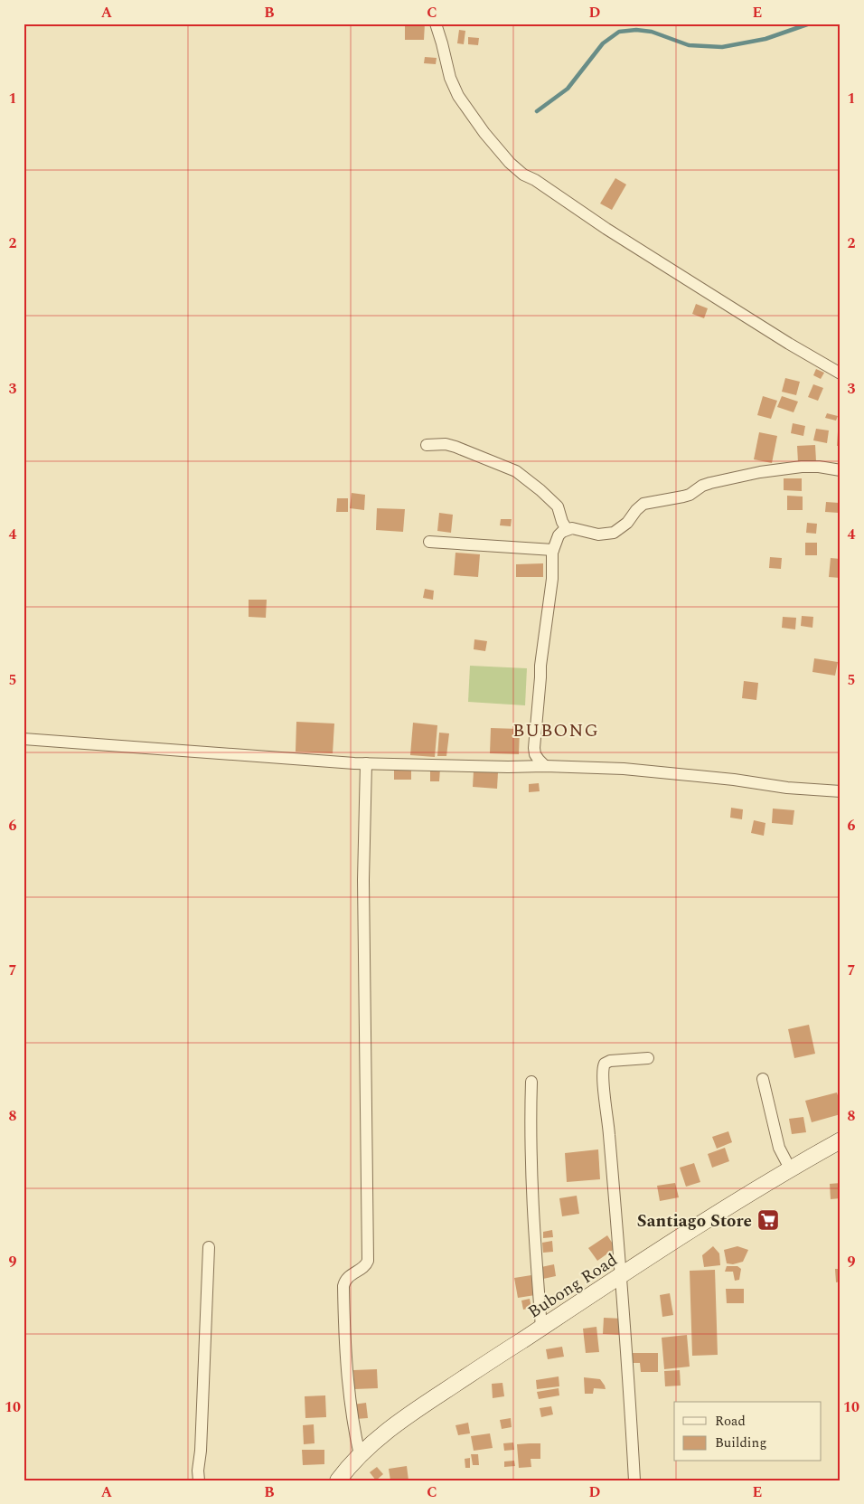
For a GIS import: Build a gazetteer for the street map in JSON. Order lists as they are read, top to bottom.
{
  "streets": {
    "main road": ["Bubong Road"]
  },
  "districts": ["BUBONG"],
  "places": {
    "supermarket": ["Santiago Store"]
  },
  "legend": ["Road", "Building"],
  "grid": {
    "columns": [
      "A",
      "B",
      "C",
      "D",
      "E"
    ],
    "rows": [
      "1",
      "2",
      "3",
      "4",
      "5",
      "6",
      "7",
      "8",
      "9",
      "10"
    ]
  }
}
